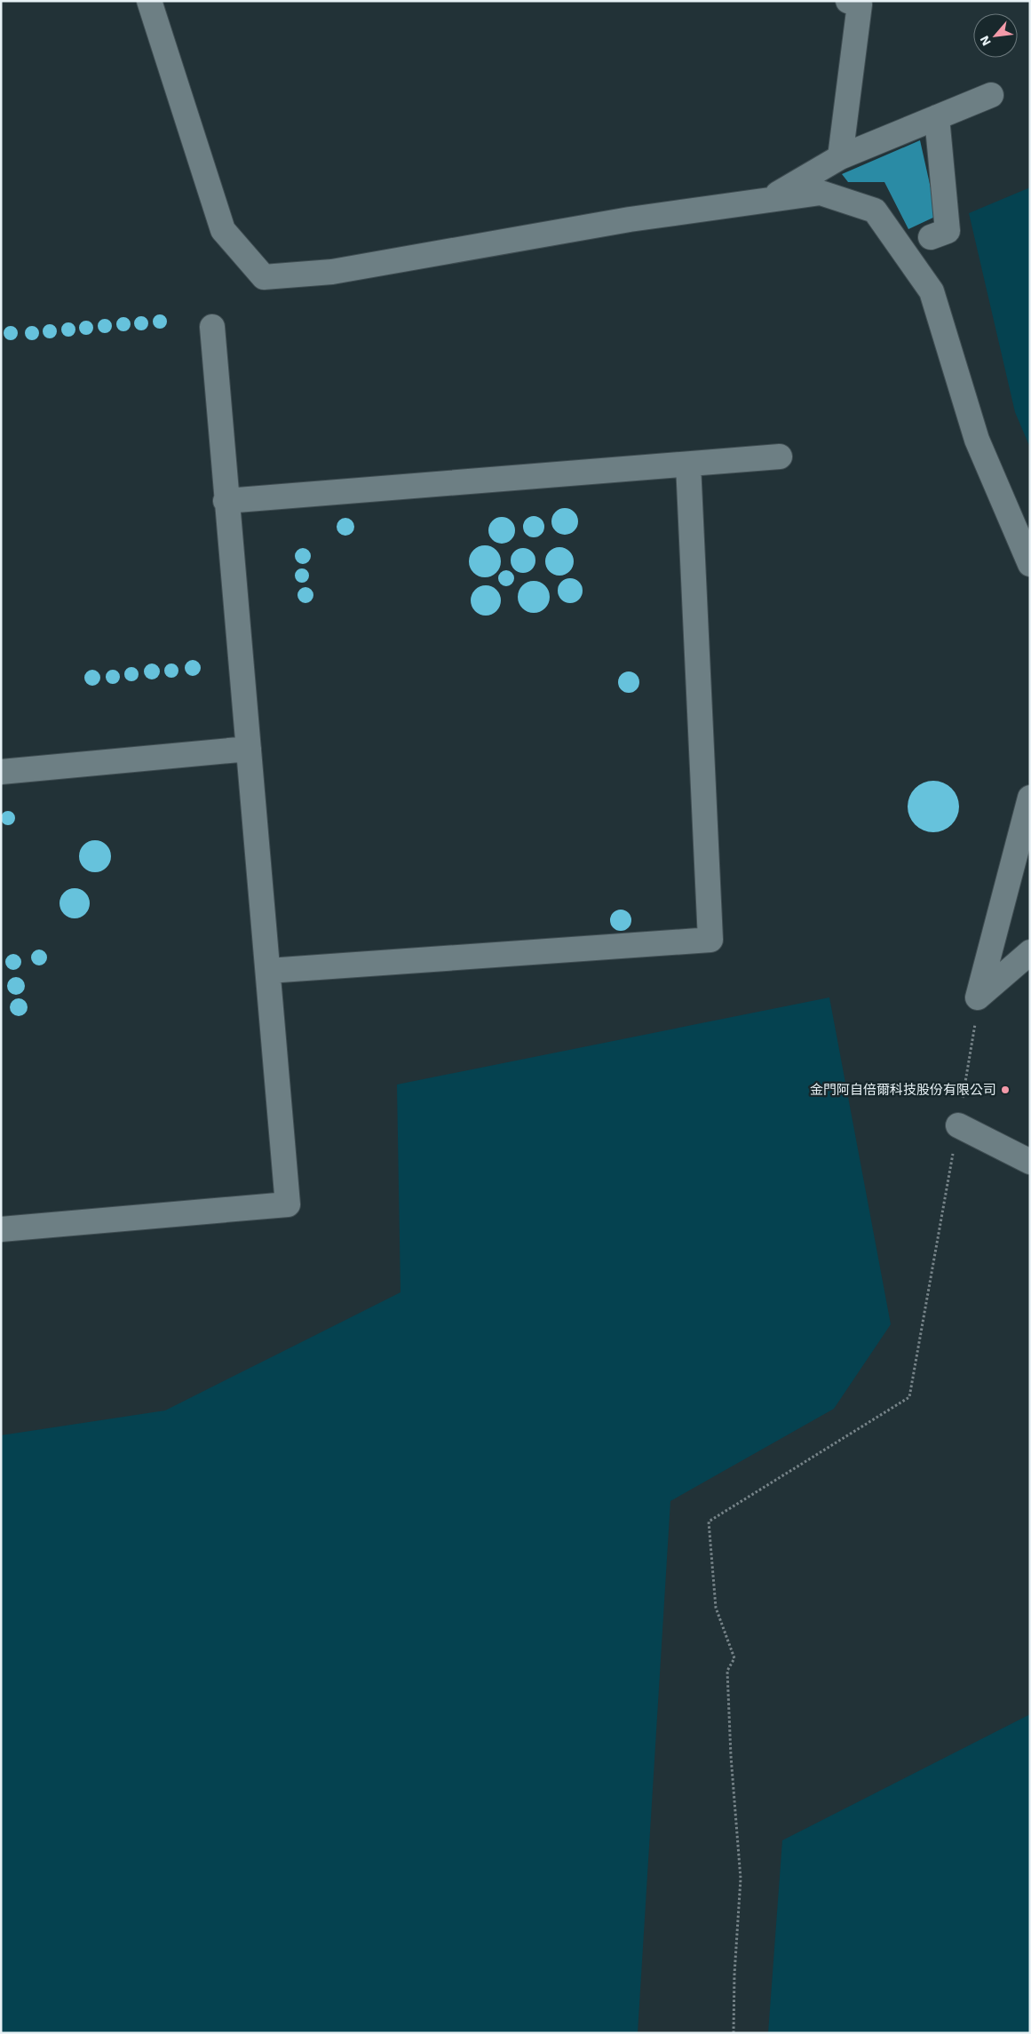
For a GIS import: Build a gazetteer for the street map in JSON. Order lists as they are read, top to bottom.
{
  "places": ["金門阿自倍爾科技股份有限公司"],
  "north": "bottom left"
}
